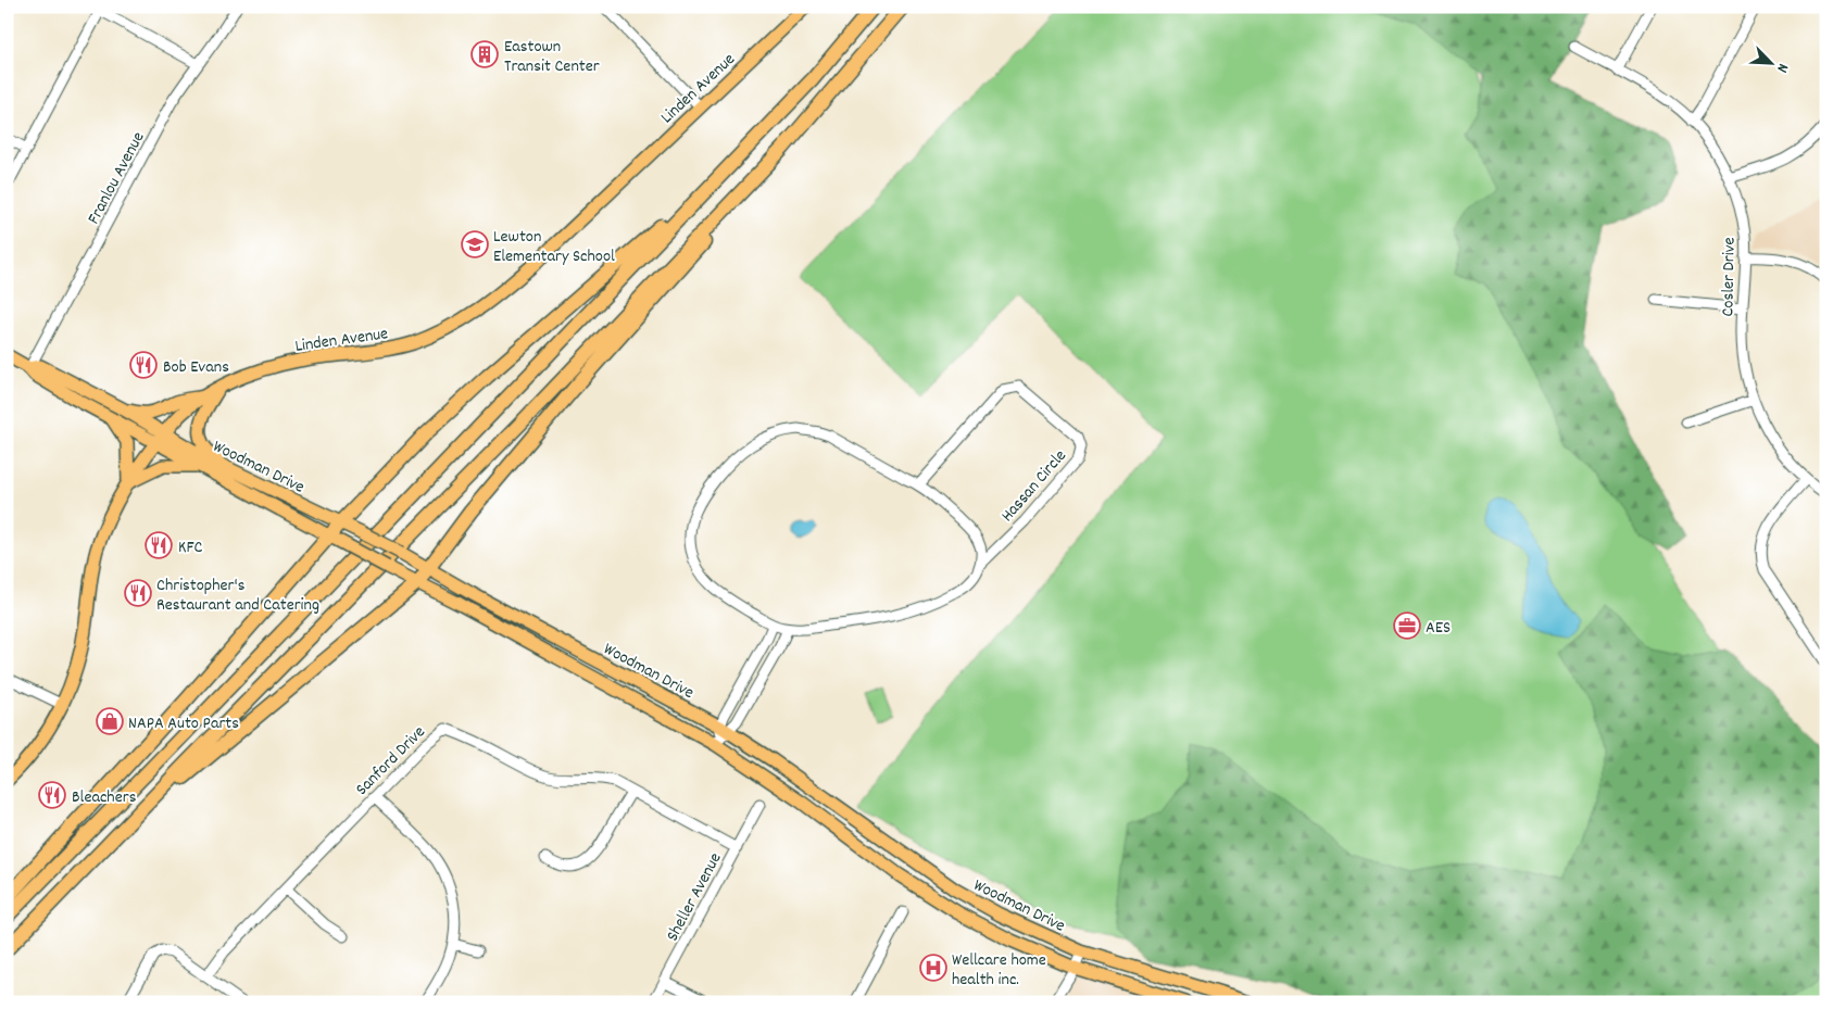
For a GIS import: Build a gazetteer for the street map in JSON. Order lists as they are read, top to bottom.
{
  "streets": {
    "main road": ["Linden Avenue", "Woodman Drive"],
    "street": [
      "Franlou Avenue",
      "Cosler Drive",
      "Hassan Circle",
      "Sanford Drive",
      "Sheller Avenue"
    ]
  },
  "crossings": [
    ["Linden Avenue", "Woodman Drive"],
    ["Franlou Avenue", "Woodman Drive"],
    ["Sanford Drive", "Sheller Avenue"]
  ],
  "places": {
    "building": ["Eastown Transit Center"],
    "school or university": ["Lewton Elementary School"],
    "restaurant": [
      "Bob Evans",
      "KFC",
      "Christopher's Restaurant and Catering",
      "Bleachers"
    ],
    "office": ["AES"],
    "shop": ["NAPA Auto Parts"],
    "hospital": ["Wellcare home health inc."]
  },
  "north": "bottom right"
}
